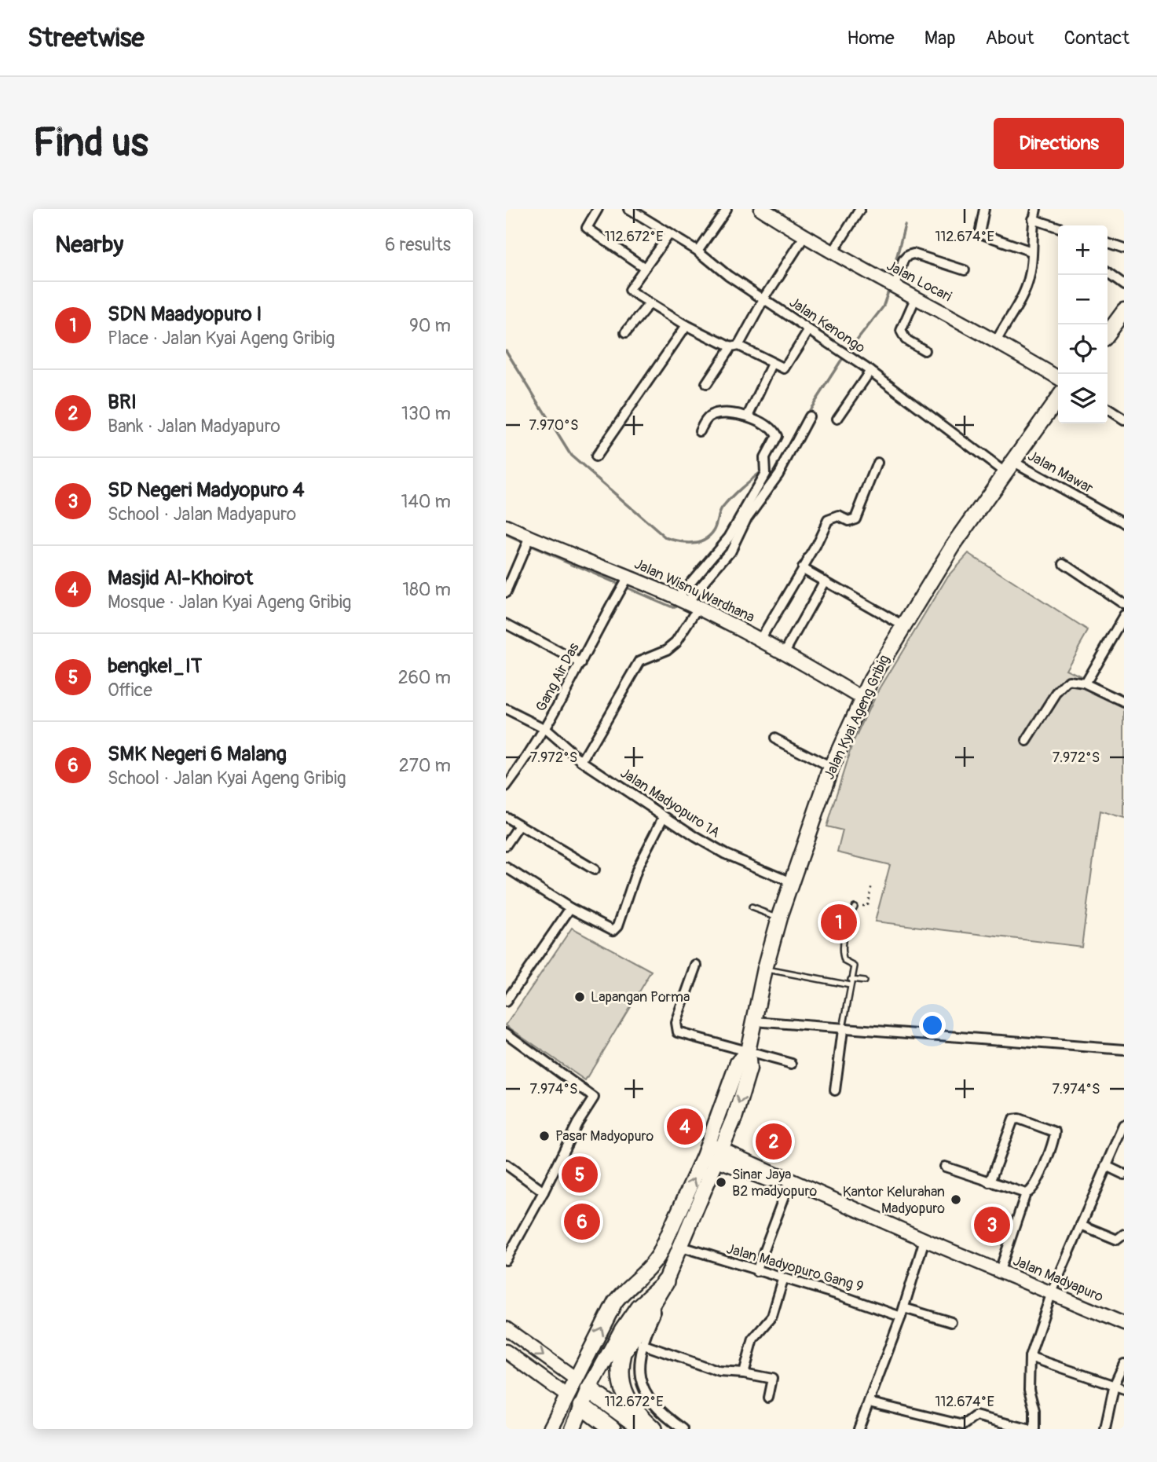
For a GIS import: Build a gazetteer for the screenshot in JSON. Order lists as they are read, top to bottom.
{
  "streets": {
    "main road": ["Jalan Kyai Ageng Gribig"],
    "street": [
      "Jalan Locari",
      "Jalan Kenongo",
      "Jalan Mawar",
      "Jalan Wisnu Wardhana",
      "Gang Air Das",
      "Jalan Madyopuro 1A",
      "Jalan Madyopuro Gang 9",
      "Jalan Madyapuro"
    ]
  },
  "crossings": [
    ["Jalan Kenongo", "Jalan Mawar"],
    ["Jalan Kenongo", "Jalan Kyai Ageng Gribig"],
    ["Jalan Mawar", "Jalan Kyai Ageng Gribig"],
    ["Jalan Wisnu Wardhana", "Gang Air Das"],
    ["Jalan Wisnu Wardhana", "Jalan Kyai Ageng Gribig"],
    ["Gang Air Das", "Jalan Madyopuro 1A"],
    ["Jalan Kyai Ageng Gribig", "Jalan Madyopuro 1A"],
    ["Jalan Kyai Ageng Gribig", "Jalan Madyopuro Gang 9"],
    ["Jalan Kyai Ageng Gribig", "Jalan Madyapuro"]
  ],
  "places": [
    "Lapangan Porma",
    "Pasar Madyopuro",
    "Sinar Jaya B2 madyopuro",
    "Kantor Kelurahan Madyopuro"
  ],
  "page": {
    "header": "Streetwise",
    "nav": [
      "Home",
      "Map",
      "About",
      "Contact"
    ],
    "buttons": "Directions",
    "title": "Find us",
    "heading": ["Nearby", "6 results"],
    "map_buttons": ["+", "−"],
    "list": [
      {
        "mark": "1",
        "name": "SDN Maadyopuro I",
        "note": "Place · Jalan Kyai Ageng Gribig",
        "value": "90 m"
      },
      {
        "mark": "2",
        "name": "BRI",
        "note": "Bank · Jalan Madyapuro",
        "value": "130 m"
      },
      {
        "mark": "3",
        "name": "SD Negeri Madyopuro 4",
        "note": "School · Jalan Madyapuro",
        "value": "140 m"
      },
      {
        "mark": "4",
        "name": "Masjid Al-Khoirot",
        "note": "Mosque · Jalan Kyai Ageng Gribig",
        "value": "180 m"
      },
      {
        "mark": "5",
        "name": "bengkel_IT",
        "note": "Office",
        "value": "260 m"
      },
      {
        "mark": "6",
        "name": "SMK Negeri 6 Malang",
        "note": "School · Jalan Kyai Ageng Gribig",
        "value": "270 m"
      }
    ],
    "pins": [
      "1",
      "4",
      "2",
      "5",
      "6",
      "3"
    ]
  },
  "coordinates": [
    "112.672°E",
    "112.674°E",
    "7.970°S",
    "7.972°S",
    "7.974°S"
  ]
}
